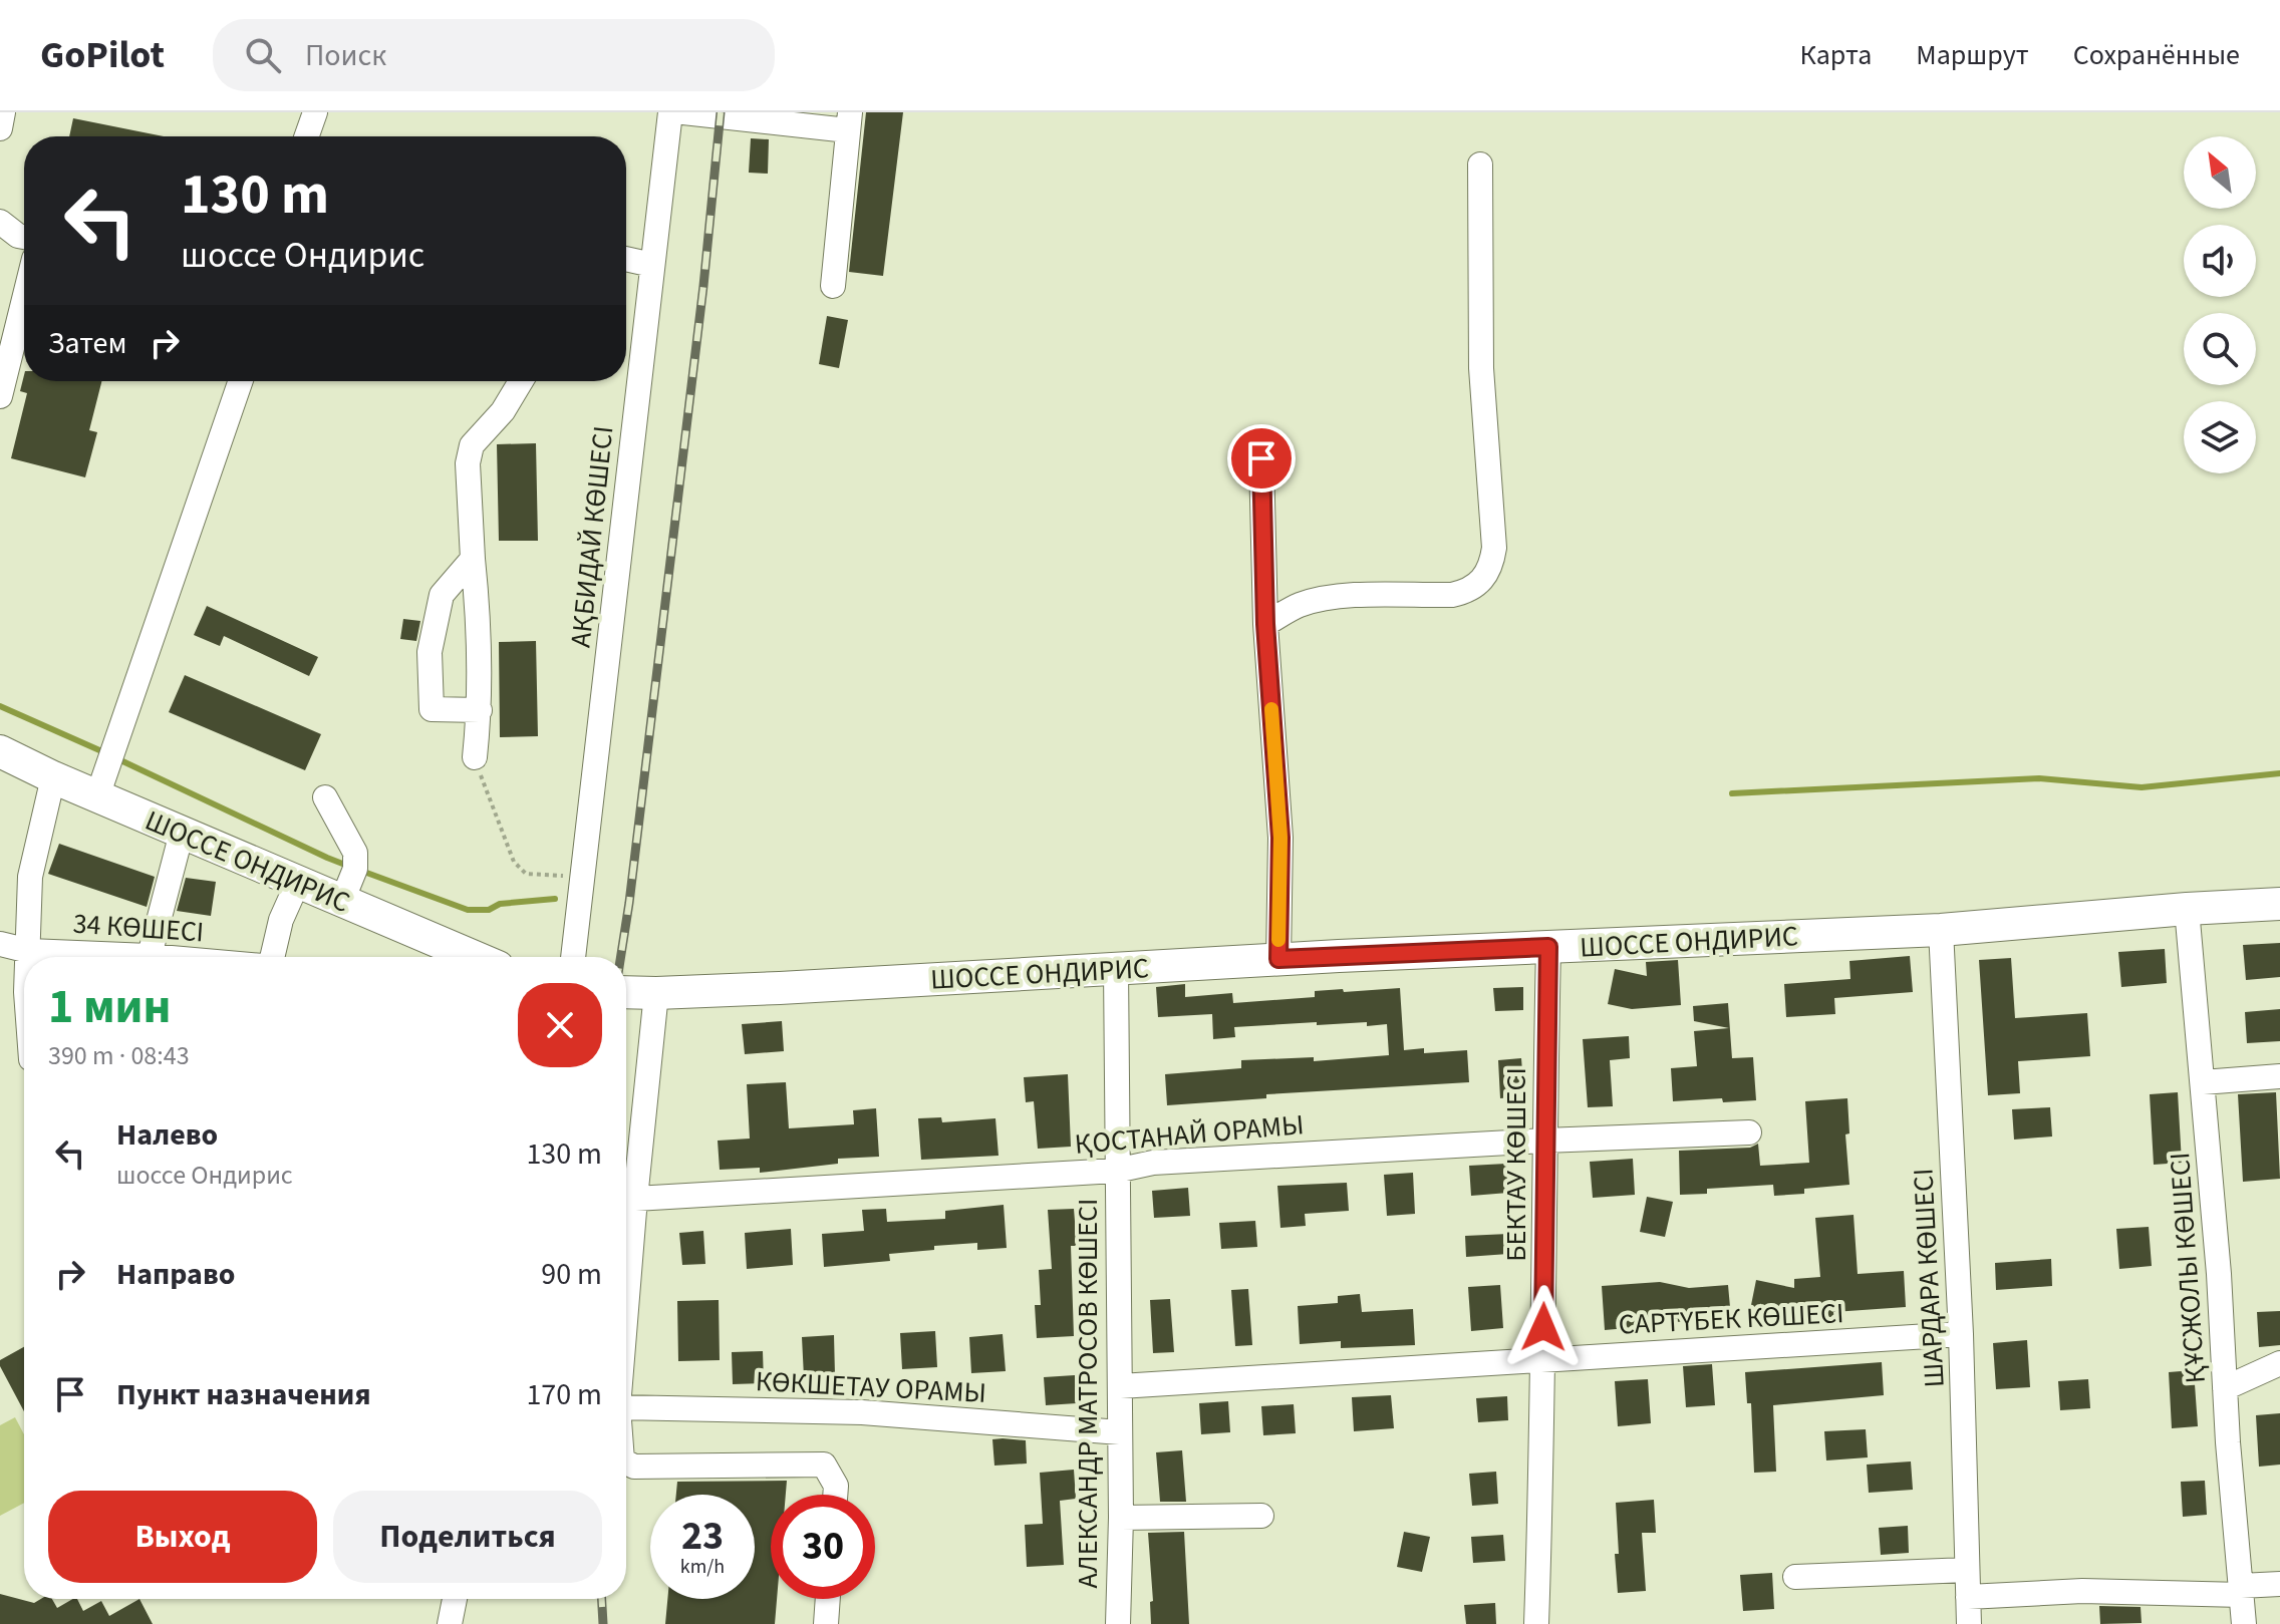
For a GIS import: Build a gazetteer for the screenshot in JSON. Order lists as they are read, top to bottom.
{
  "streets": {
    "main road": ["ШОССЕ ОНДИРИС"],
    "street": [
      "АҚБИДАЙ КӨШЕСІ",
      "34 КӨШЕСІ",
      "ҚОСТАНАЙ ОРАМЫ",
      "БЕКТАУ КӨШЕСІ",
      "ҚҰСЖОЛЫ КӨШЕСІ",
      "ШАРДАРА КӨШЕСІ",
      "САРТҮБЕК КӨШЕСІ",
      "КӨКШЕТАУ ОРАМЫ",
      "АЛЕКСАНДР МАТРОСОВ КӨШЕСІ"
    ]
  },
  "crossings": [
    ["ШОССЕ ОНДИРИС", "БЕКТАУ КӨШЕСІ"],
    ["ШОССЕ ОНДИРИС", "ҚҰСЖОЛЫ КӨШЕСІ"],
    ["ШОССЕ ОНДИРИС", "ШАРДАРА КӨШЕСІ"],
    ["ШОССЕ ОНДИРИС", "АЛЕКСАНДР МАТРОСОВ КӨШЕСІ"],
    ["ҚОСТАНАЙ ОРАМЫ", "БЕКТАУ КӨШЕСІ"],
    ["ҚОСТАНАЙ ОРАМЫ", "АЛЕКСАНДР МАТРОСОВ КӨШЕСІ"],
    ["БЕКТАУ КӨШЕСІ", "САРТҮБЕК КӨШЕСІ"],
    ["ШАРДАРА КӨШЕСІ", "САРТҮБЕК КӨШЕСІ"],
    ["САРТҮБЕК КӨШЕСІ", "АЛЕКСАНДР МАТРОСОВ КӨШЕСІ"],
    ["КӨКШЕТАУ ОРАМЫ", "АЛЕКСАНДР МАТРОСОВ КӨШЕСІ"]
  ],
  "north": "top left",
  "page": {
    "header": "GoPilot",
    "search": "Поиск",
    "nav": ["Карта", "Маршрут", "Сохранённые"],
    "turn": ["130 m", "шоссе Ондирис"],
    "then": "Затем",
    "heading": ["1 мин", "390 m · 08:43"],
    "list": [
      {
        "name": "Налево",
        "note": "шоссе Ондирис",
        "value": "130 m"
      },
      {
        "name": "Направо",
        "value": "90 m"
      },
      {
        "name": "Пункт назначения",
        "value": "170 m"
      }
    ],
    "buttons": ["Выход", "Поделиться"],
    "speed": "23 km/h",
    "limit": "30"
  }
}
